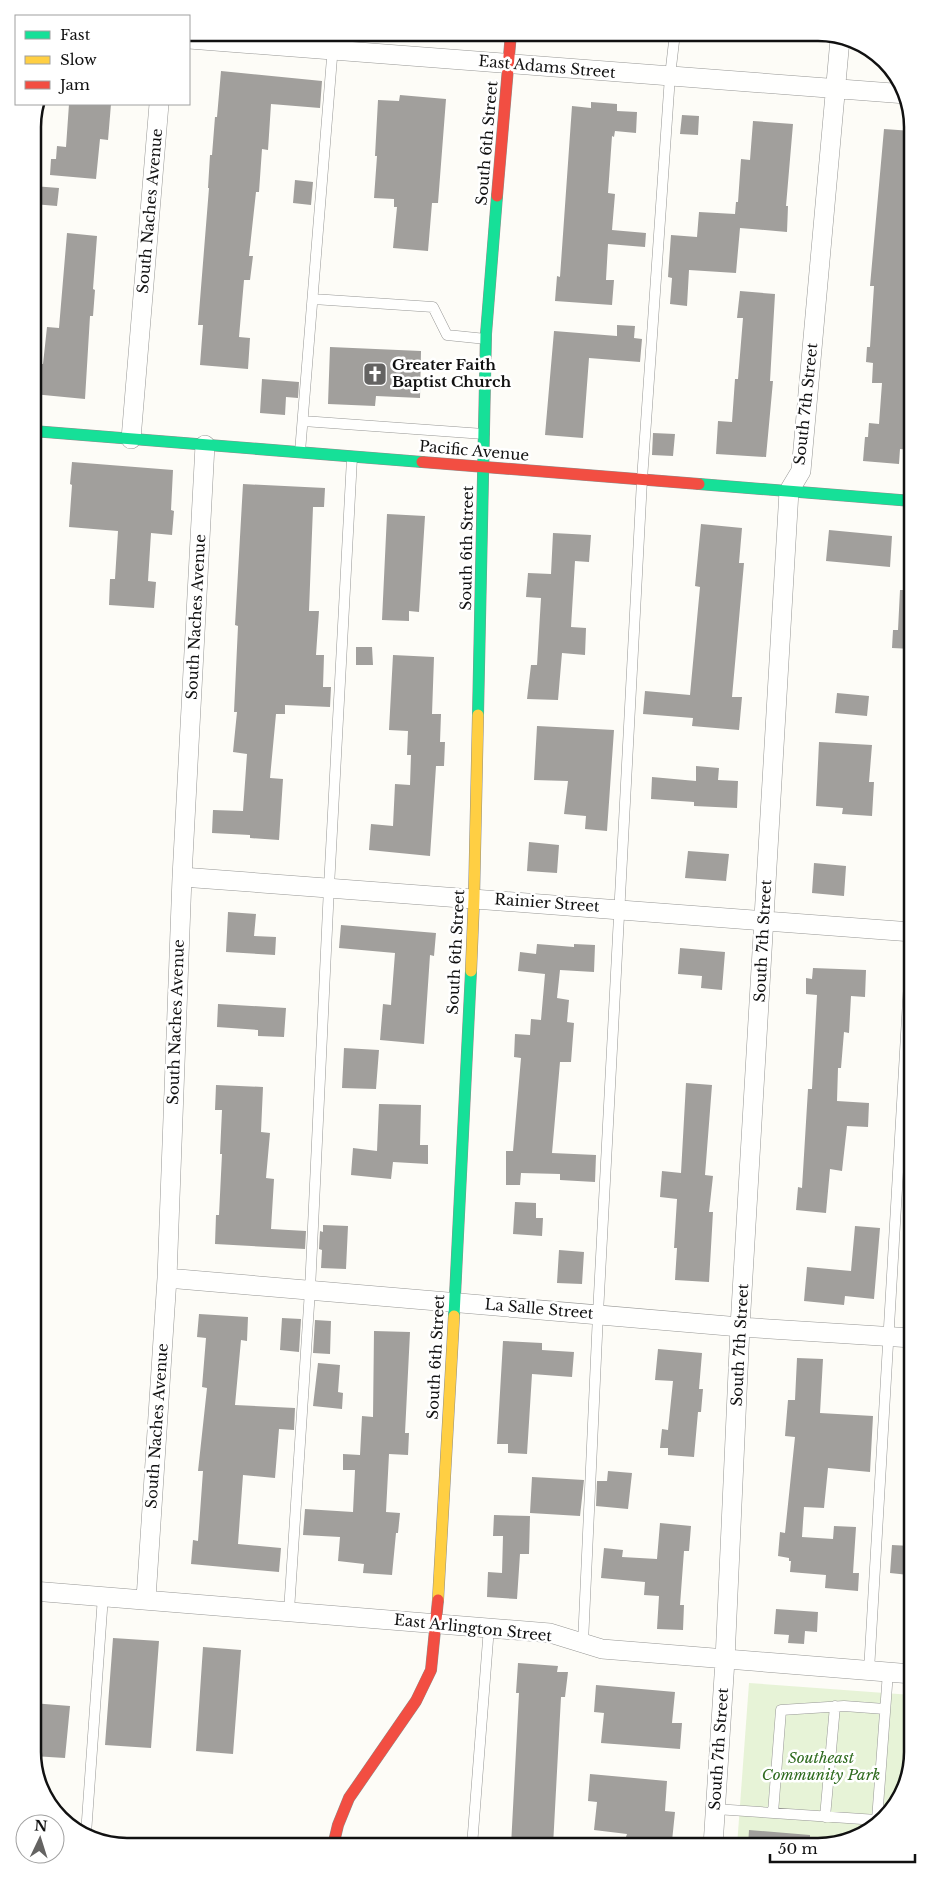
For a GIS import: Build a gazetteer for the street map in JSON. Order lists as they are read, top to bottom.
{
  "streets": {
    "street": [
      "East Adams Street",
      "South 6th Street",
      "South Naches Avenue",
      "South 7th Street",
      "Pacific Avenue",
      "Rainier Street",
      "La Salle Street",
      "East Arlington Street"
    ]
  },
  "crossings": [
    ["East Adams Street", "South 6th Street"],
    ["East Adams Street", "South 7th Street"],
    ["South 6th Street", "Pacific Avenue"],
    ["South 6th Street", "Rainier Street"],
    ["South 6th Street", "La Salle Street"],
    ["South 6th Street", "East Arlington Street"],
    ["South Naches Avenue", "Pacific Avenue"],
    ["South Naches Avenue", "Rainier Street"],
    ["South Naches Avenue", "La Salle Street"],
    ["South Naches Avenue", "East Arlington Street"],
    ["South 7th Street", "Pacific Avenue"],
    ["South 7th Street", "Rainier Street"],
    ["South 7th Street", "La Salle Street"],
    ["South 7th Street", "East Arlington Street"]
  ],
  "parks": ["Southeast Community Park"],
  "places": {
    "church": ["Greater Faith Baptist Church"]
  },
  "legend": ["Fast", "Slow", "Jam"],
  "scale_bar": "50 m",
  "north": "top"
}
